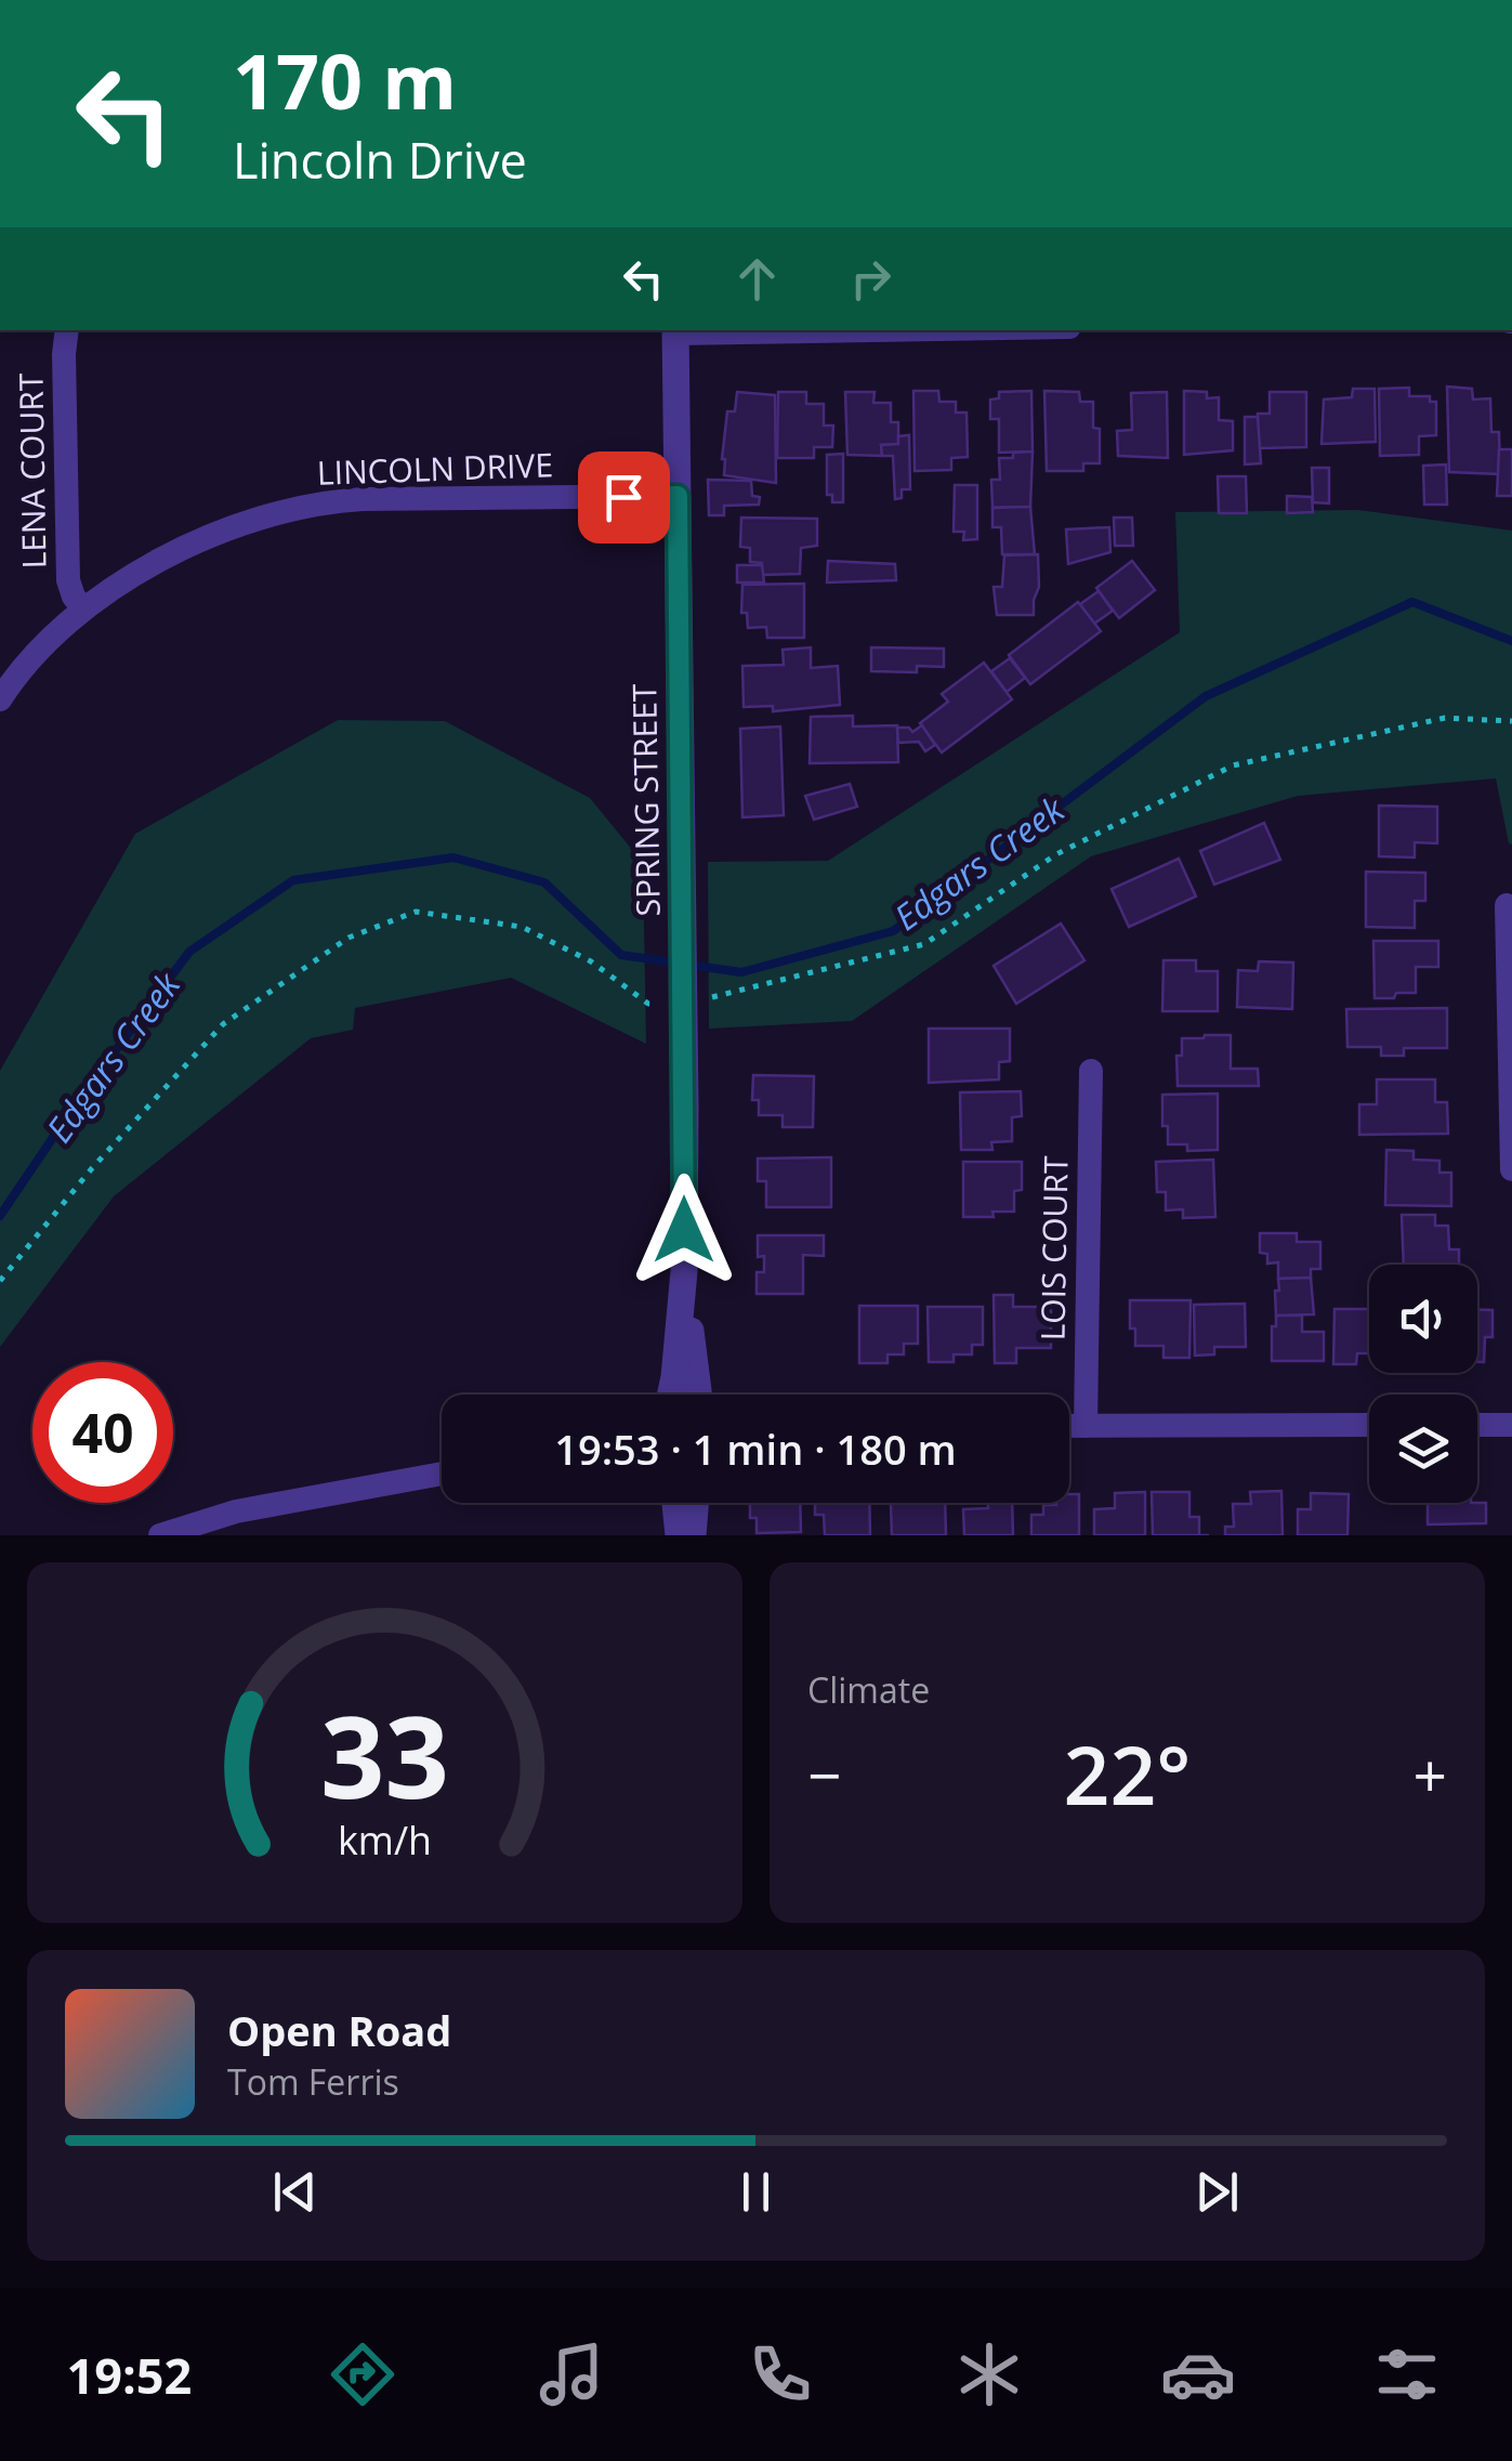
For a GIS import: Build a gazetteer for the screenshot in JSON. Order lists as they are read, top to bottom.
{
  "streets": {
    "street": [
      "LINCOLN DRIVE",
      "LENA COURT",
      "SPRING STREET",
      "LOIS COURT"
    ]
  },
  "crossings": [
    ["LINCOLN DRIVE", "LENA COURT"],
    ["LINCOLN DRIVE", "SPRING STREET"]
  ],
  "water": ["Edgars Creek"],
  "page": {
    "turn": ["170 m", "Lincoln Drive"],
    "limit": "40",
    "trip": "19:53 · 1 min · 180 m",
    "tile": "Climate",
    "heat": ["−", "22°", "+"],
    "song": ["Open Road", "Tom Ferris"],
    "tabs": "19:52",
    "gauge": ["33", "km/h"]
  }
}
